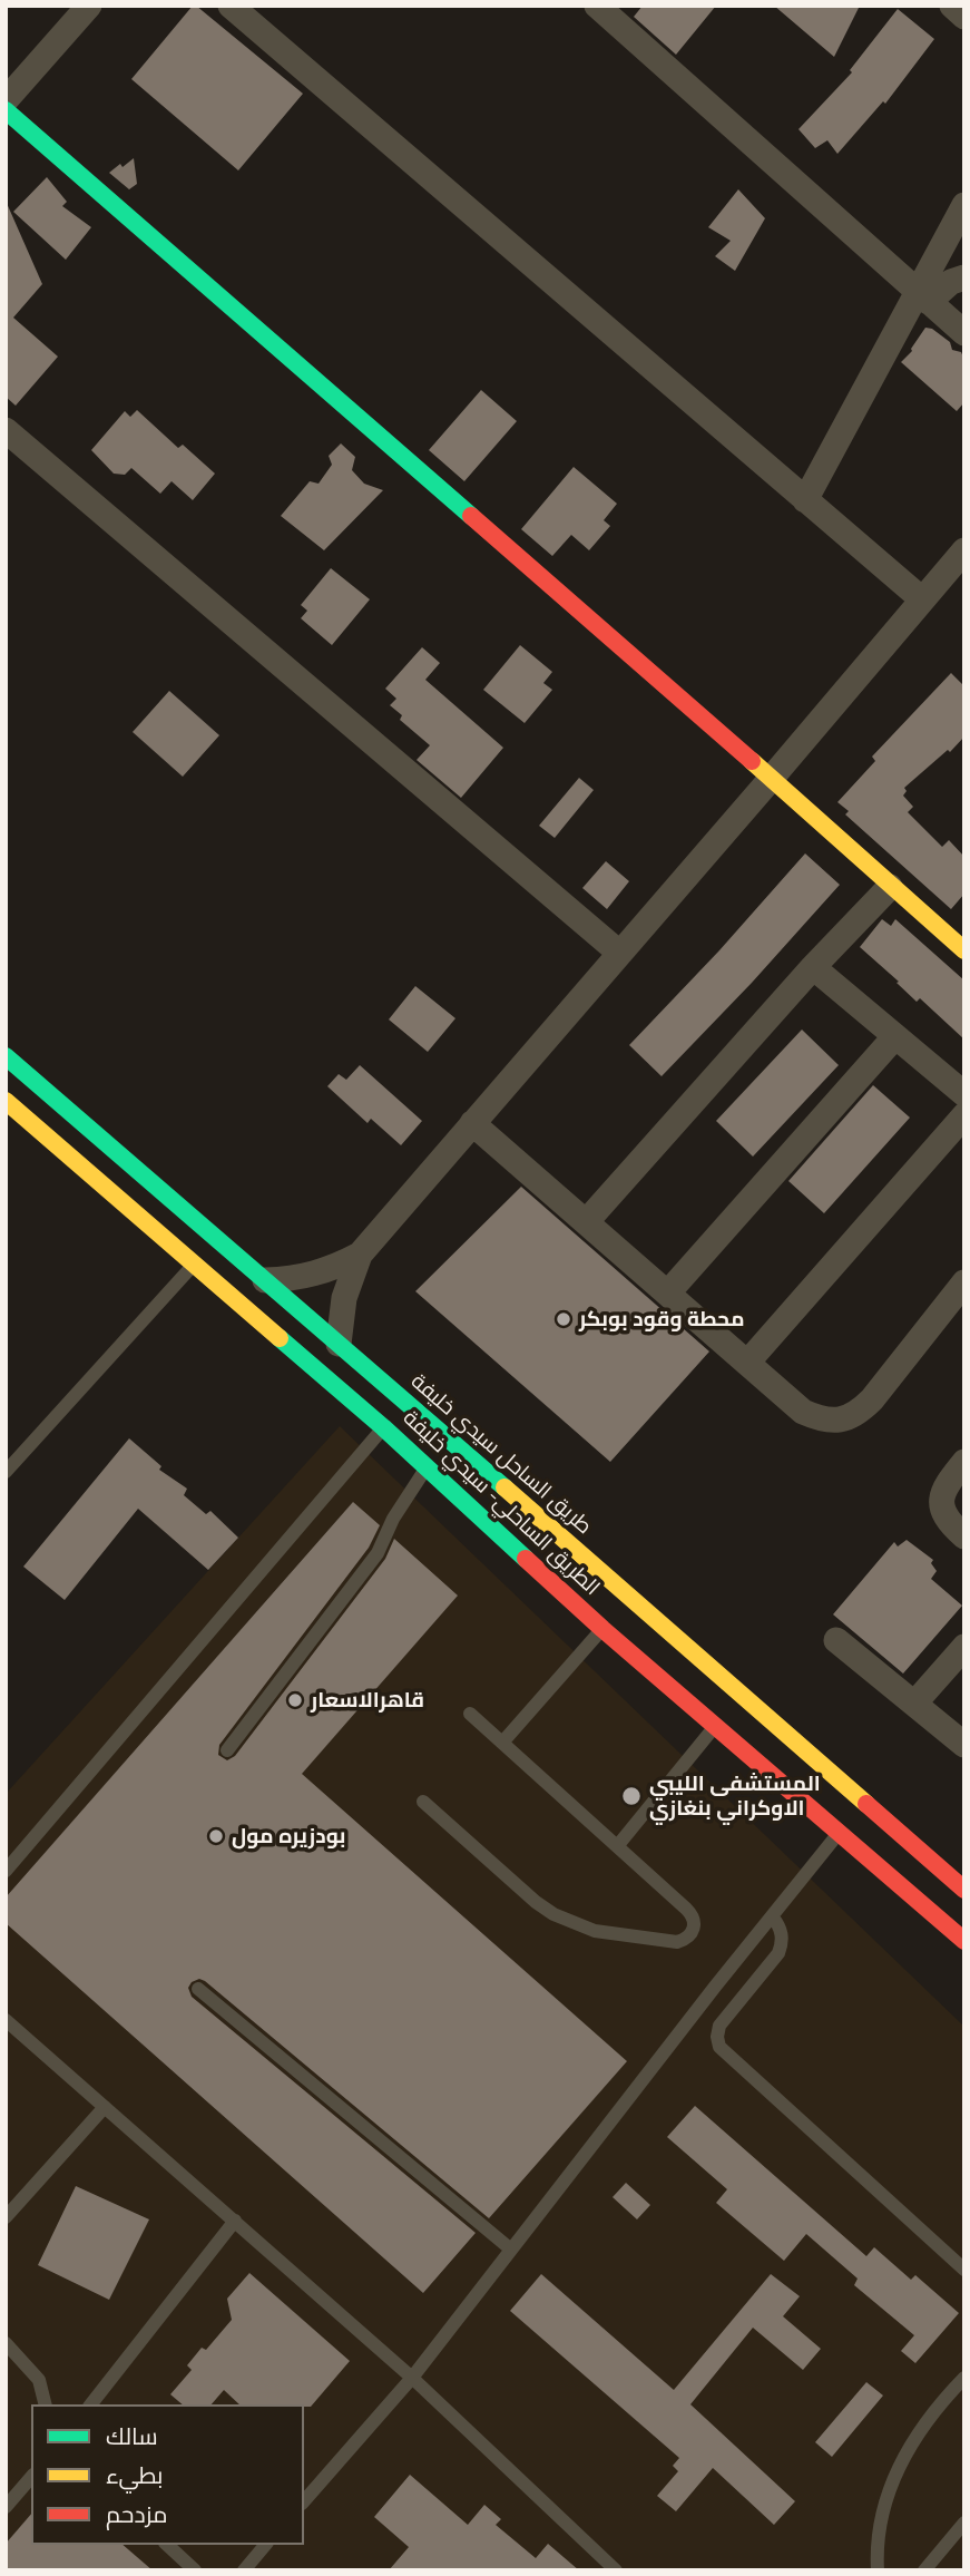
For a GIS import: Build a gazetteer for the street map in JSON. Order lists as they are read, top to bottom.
{
  "streets": {
    "main road": ["طريق الساحل سيدي خليفة", "الطريق الساحلي- سيدي خليفة"]
  },
  "places": [
    "محطة وقود بوبكر",
    "قاهرالاسعار",
    "المستشفى الليبي الاوكراني بنغازي",
    "بودزيره مول"
  ],
  "legend": ["سالك", "بطيء", "مزدحم"]
}
